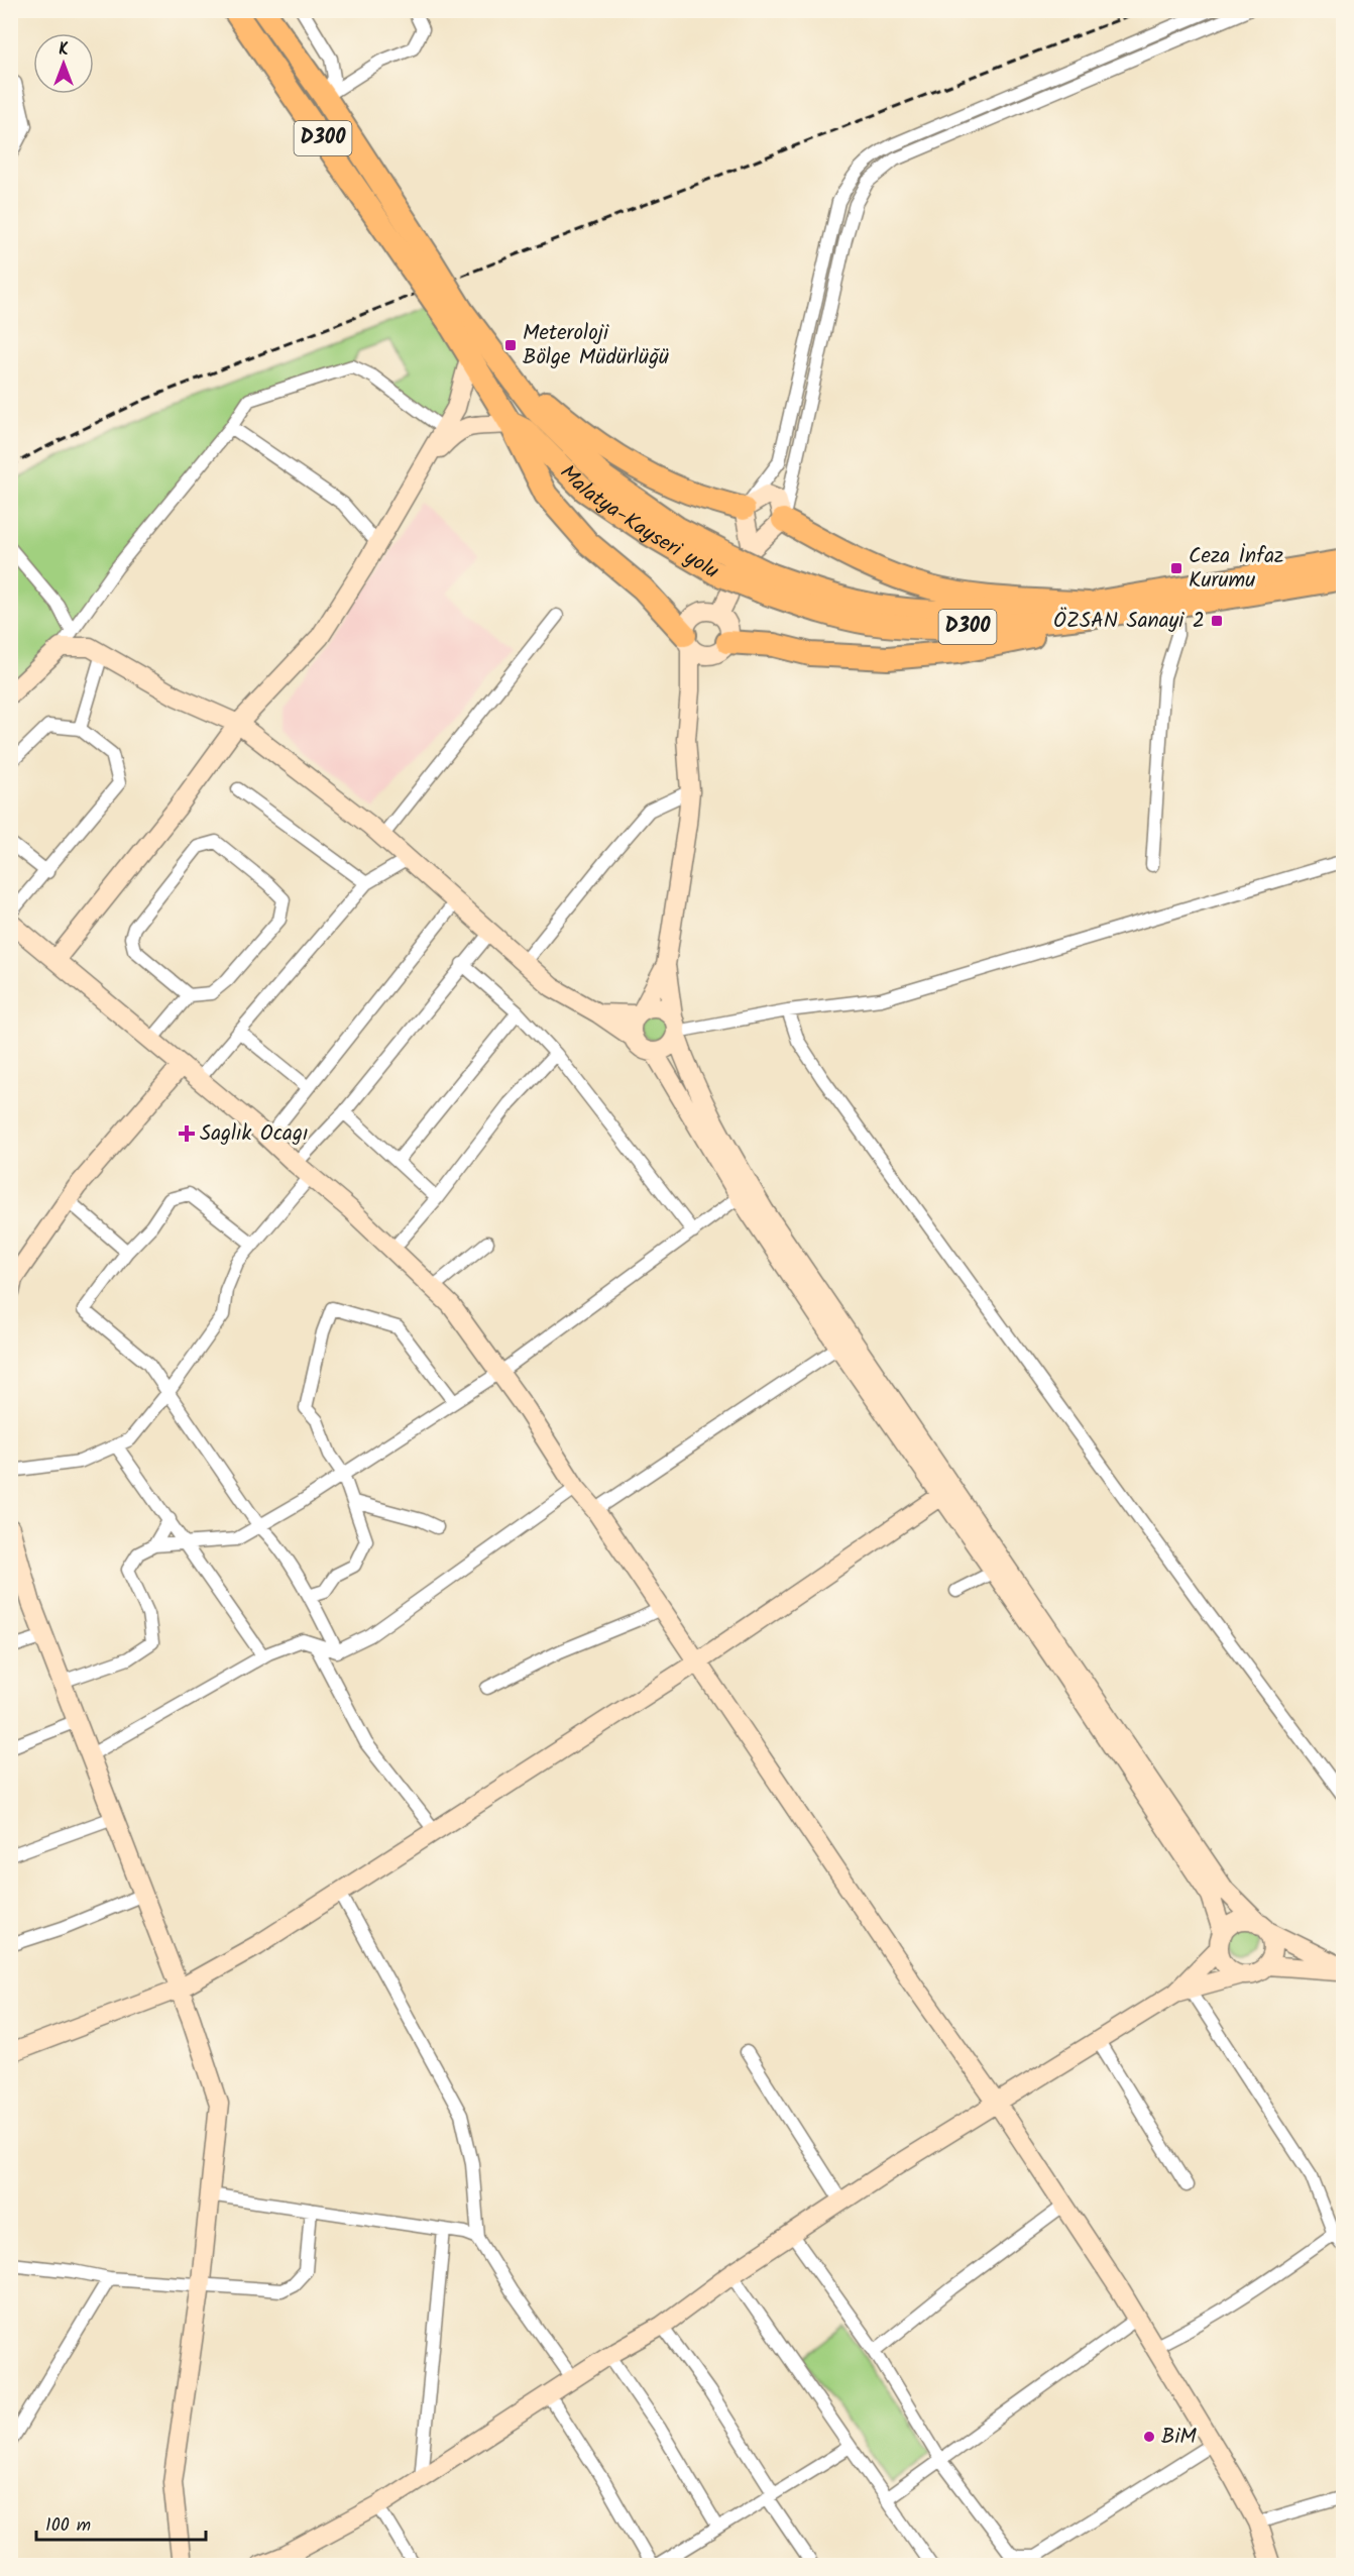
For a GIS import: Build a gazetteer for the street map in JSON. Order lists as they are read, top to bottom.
{
  "streets": {
    "highway": ["D300", "Malatya-Kayseri yolu"]
  },
  "crossings": [
    ["D300", "Malatya-Kayseri yolu"]
  ],
  "places": {
    "transit": ["Meteroloji Bölge Müdürlüğü", "Ceza İnfaz Kurumu", "ÖZSAN Sanayi 2"],
    "health": ["Saglık Ocagı"],
    "other": ["BiM"]
  },
  "scale_bar": "100 m",
  "north": "top"
}
